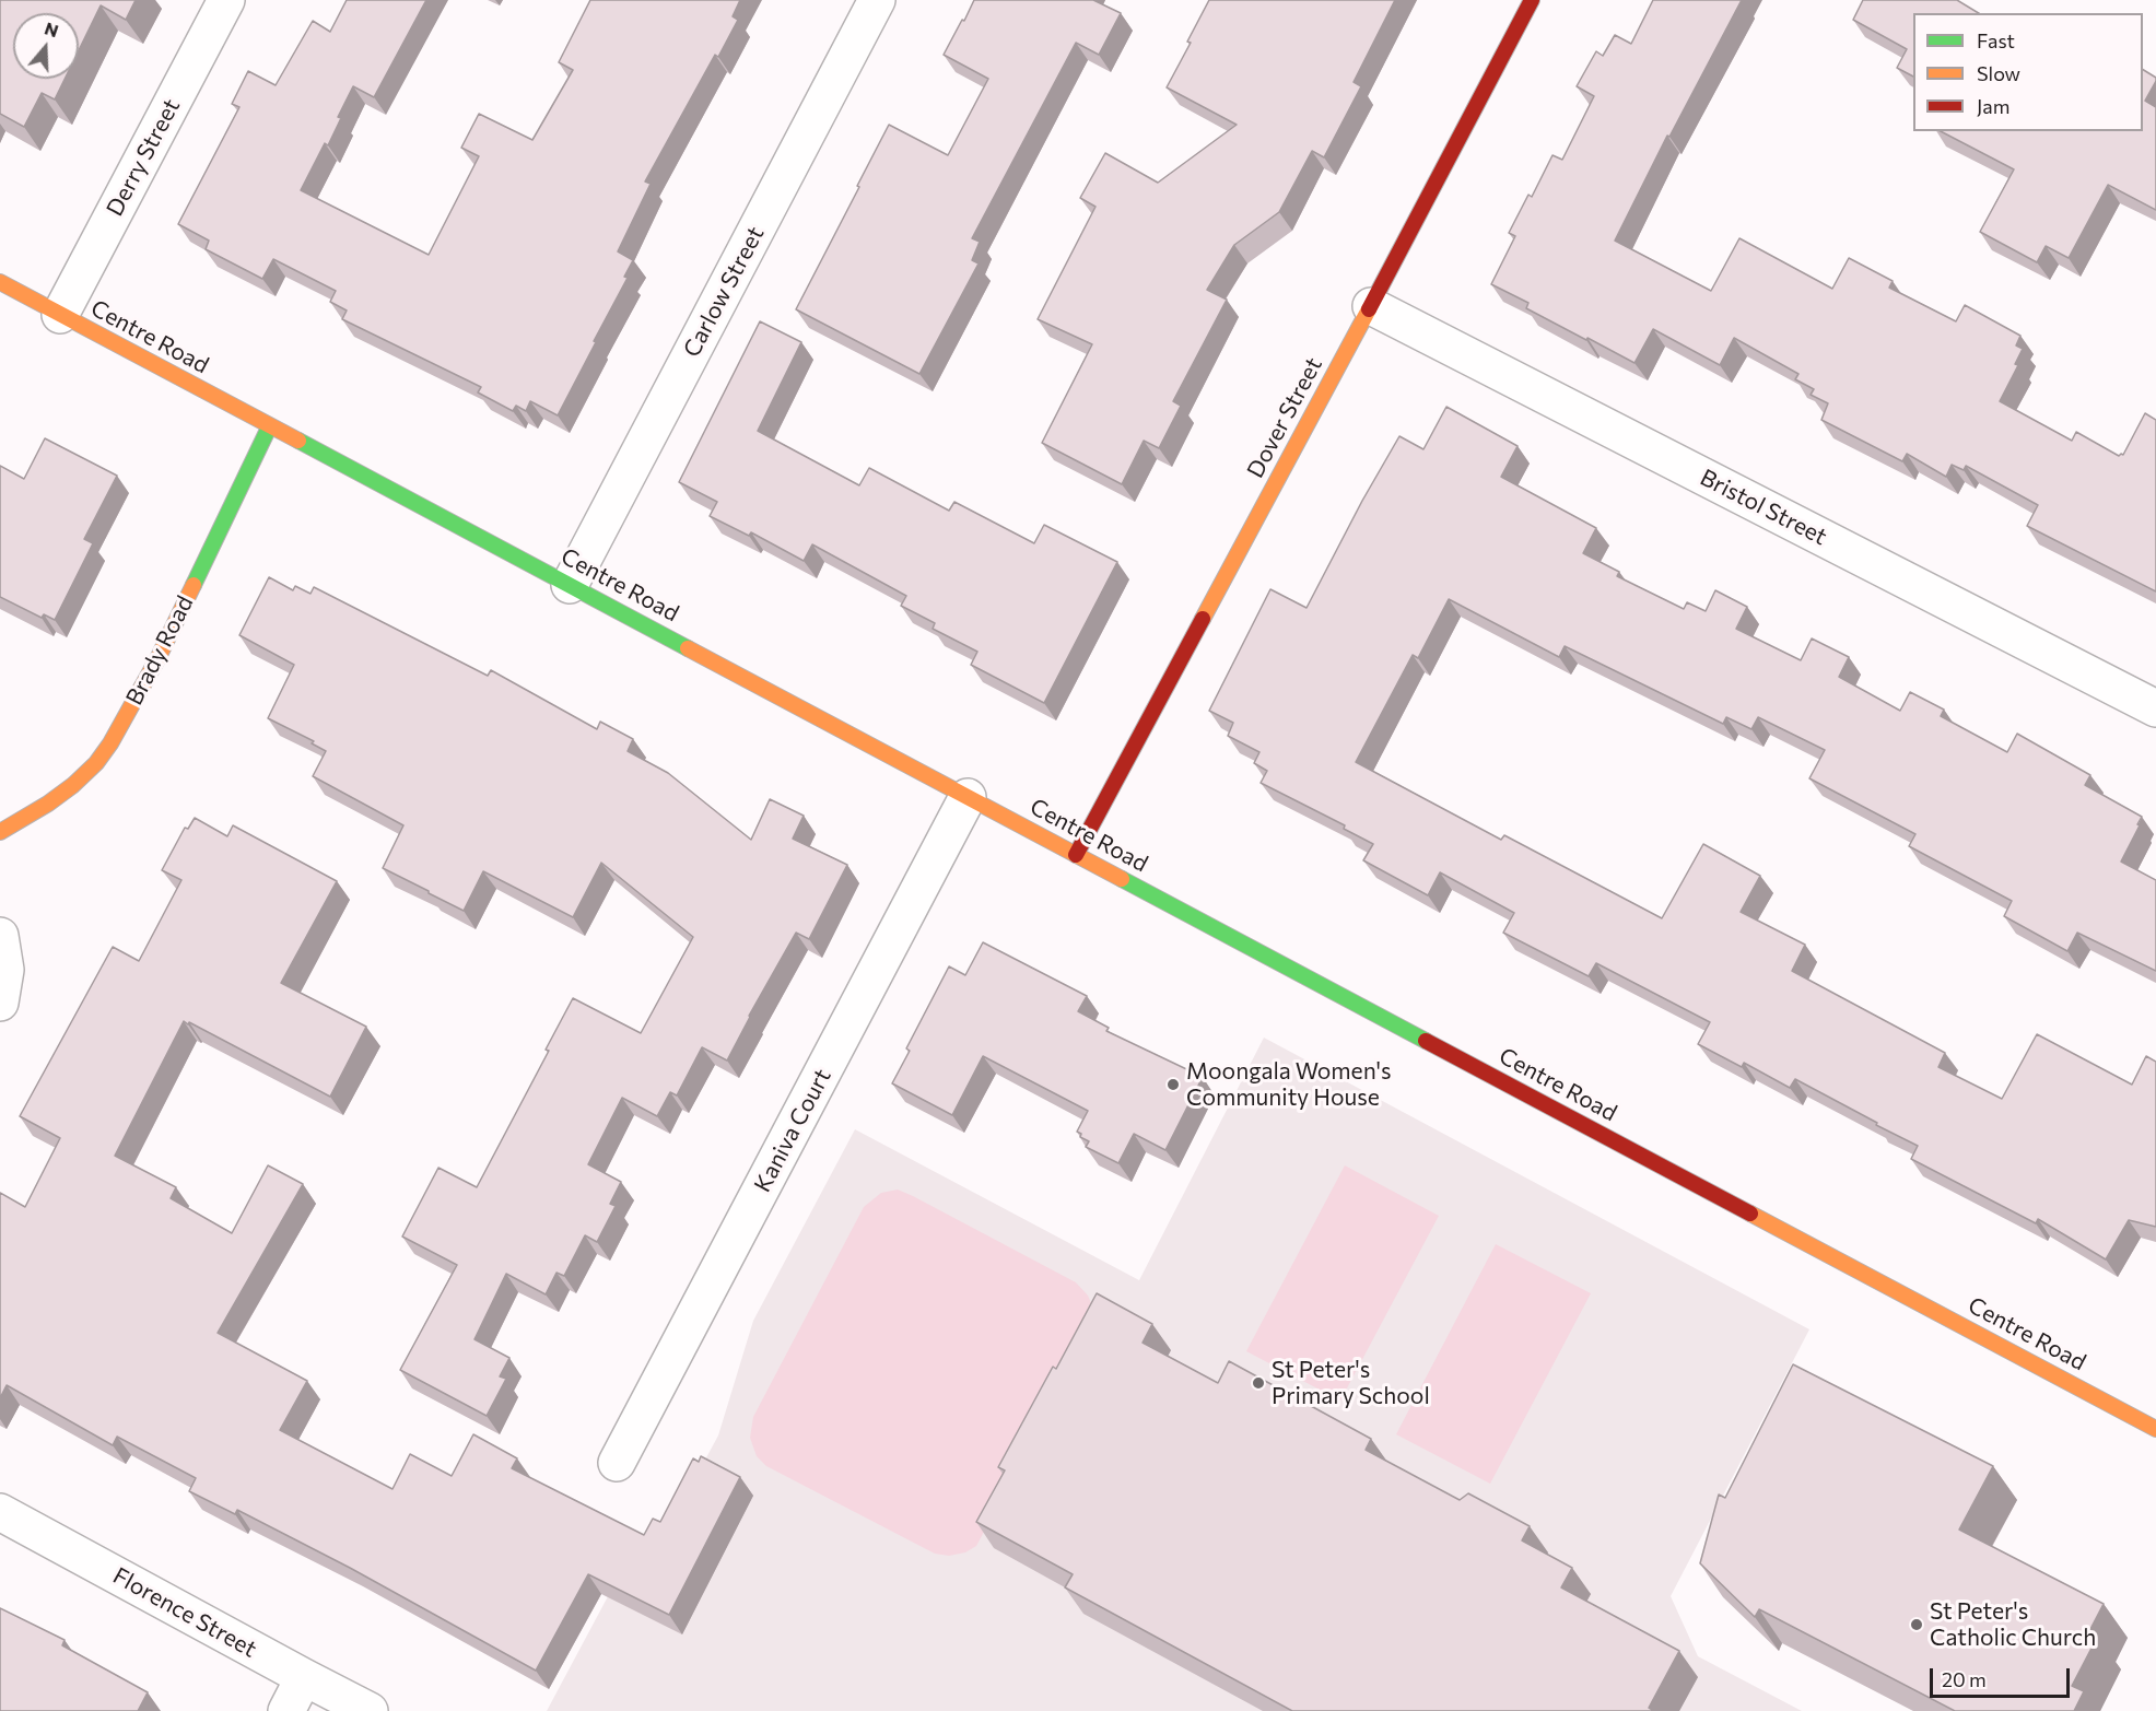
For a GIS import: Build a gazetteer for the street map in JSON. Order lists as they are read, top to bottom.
{
  "streets": {
    "main road": ["Centre Road", "Dover Street", "Brady Road"],
    "street": [
      "Derry Street",
      "Carlow Street",
      "Bristol Street",
      "Kaniva Court",
      "Florence Street"
    ]
  },
  "crossings": [
    ["Derry Street", "Centre Road"],
    ["Carlow Street", "Centre Road"],
    ["Centre Road", "Dover Street"],
    ["Centre Road", "Brady Road"],
    ["Centre Road", "Kaniva Court"],
    ["Dover Street", "Bristol Street"]
  ],
  "places": ["Moongala Women's Community House", "St Peter's Primary School", "St Peter's Catholic Church"],
  "legend": ["Fast", "Slow", "Jam"],
  "scale_bar": "20 m",
  "north": "top"
}
